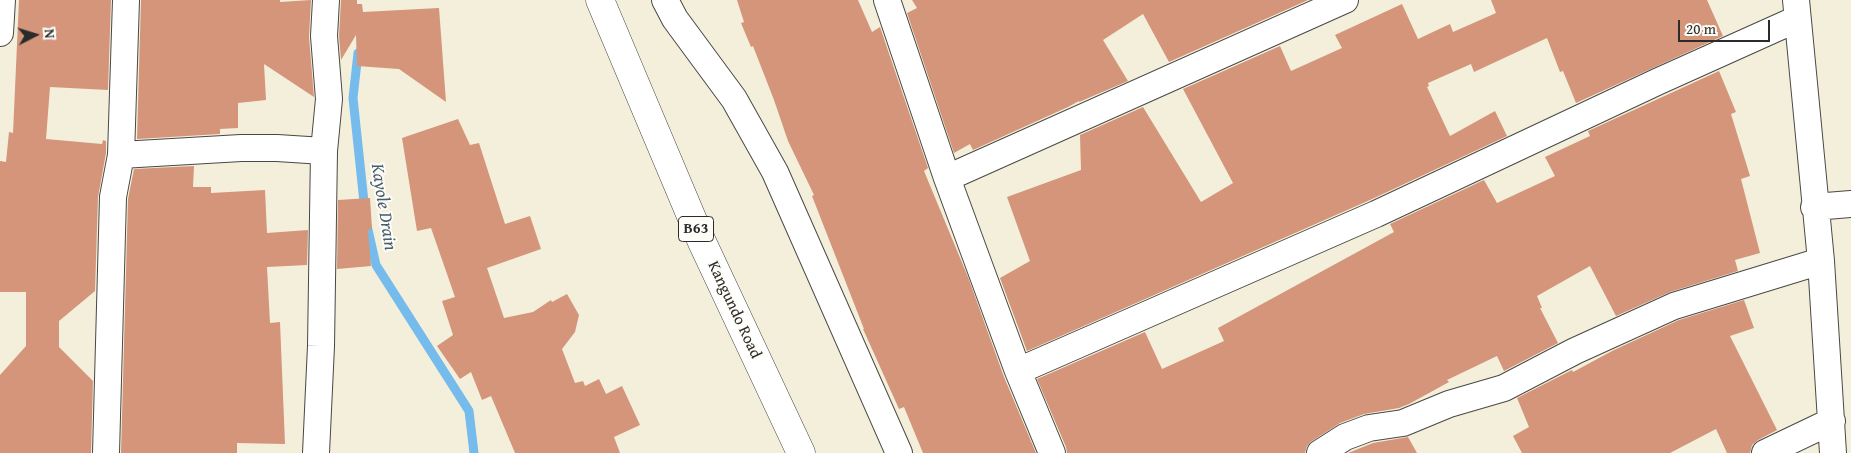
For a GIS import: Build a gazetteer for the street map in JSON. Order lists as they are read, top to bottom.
{
  "streets": {
    "highway": ["B63", "Kangundo Road"]
  },
  "water": ["Kayole Drain"],
  "scale_bar": "20 m",
  "north": "right"
}
